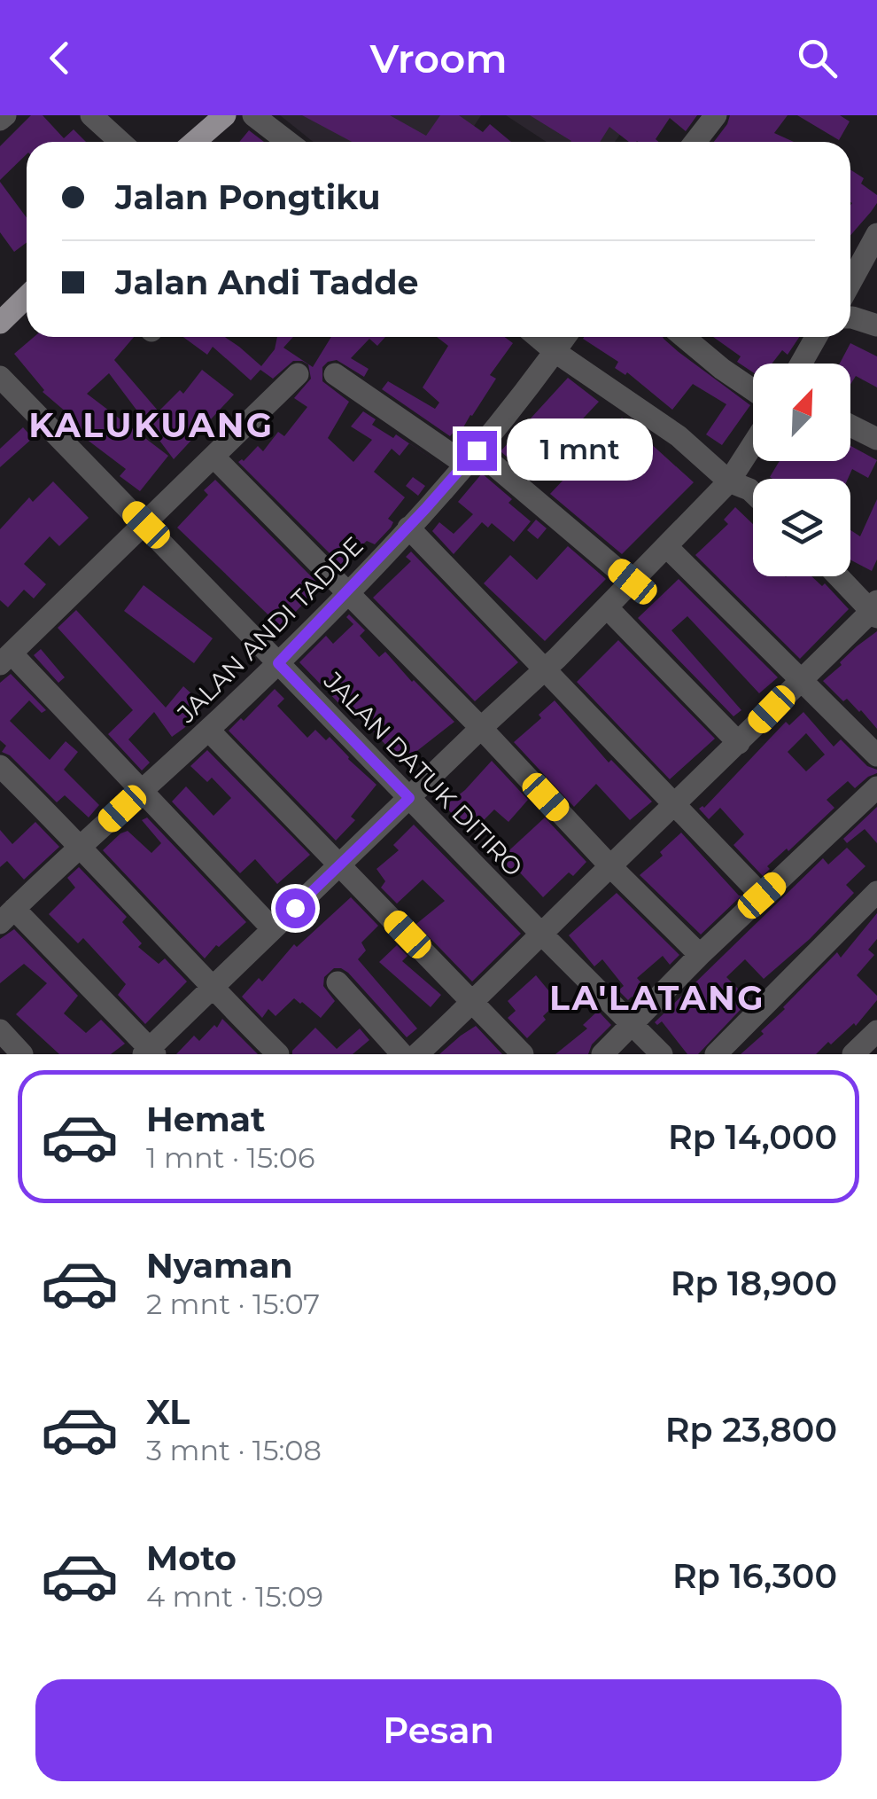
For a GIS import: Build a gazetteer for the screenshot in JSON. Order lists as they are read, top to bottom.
{
  "streets": {
    "street": ["JALAN ANDI TADDE", "JALAN DATUK DITIRO"]
  },
  "crossings": [
    ["JALAN ANDI TADDE", "JALAN DATUK DITIRO"]
  ],
  "districts": ["KALUKUANG", "LA'LATANG"],
  "north": "top right",
  "page": {
    "header": "Vroom",
    "banner": ["Jalan Pongtiku", "Jalan Andi Tadde"],
    "bubble": "1 mnt",
    "list": [
      {
        "name": "Hemat",
        "note": "1 mnt · 15:06",
        "value": "Rp 14,000"
      },
      {
        "name": "Nyaman",
        "note": "2 mnt · 15:07",
        "value": "Rp 18,900"
      },
      {
        "name": "XL",
        "note": "3 mnt · 15:08",
        "value": "Rp 23,800"
      },
      {
        "name": "Moto",
        "note": "4 mnt · 15:09",
        "value": "Rp 16,300"
      }
    ],
    "buttons": "Pesan"
  }
}
